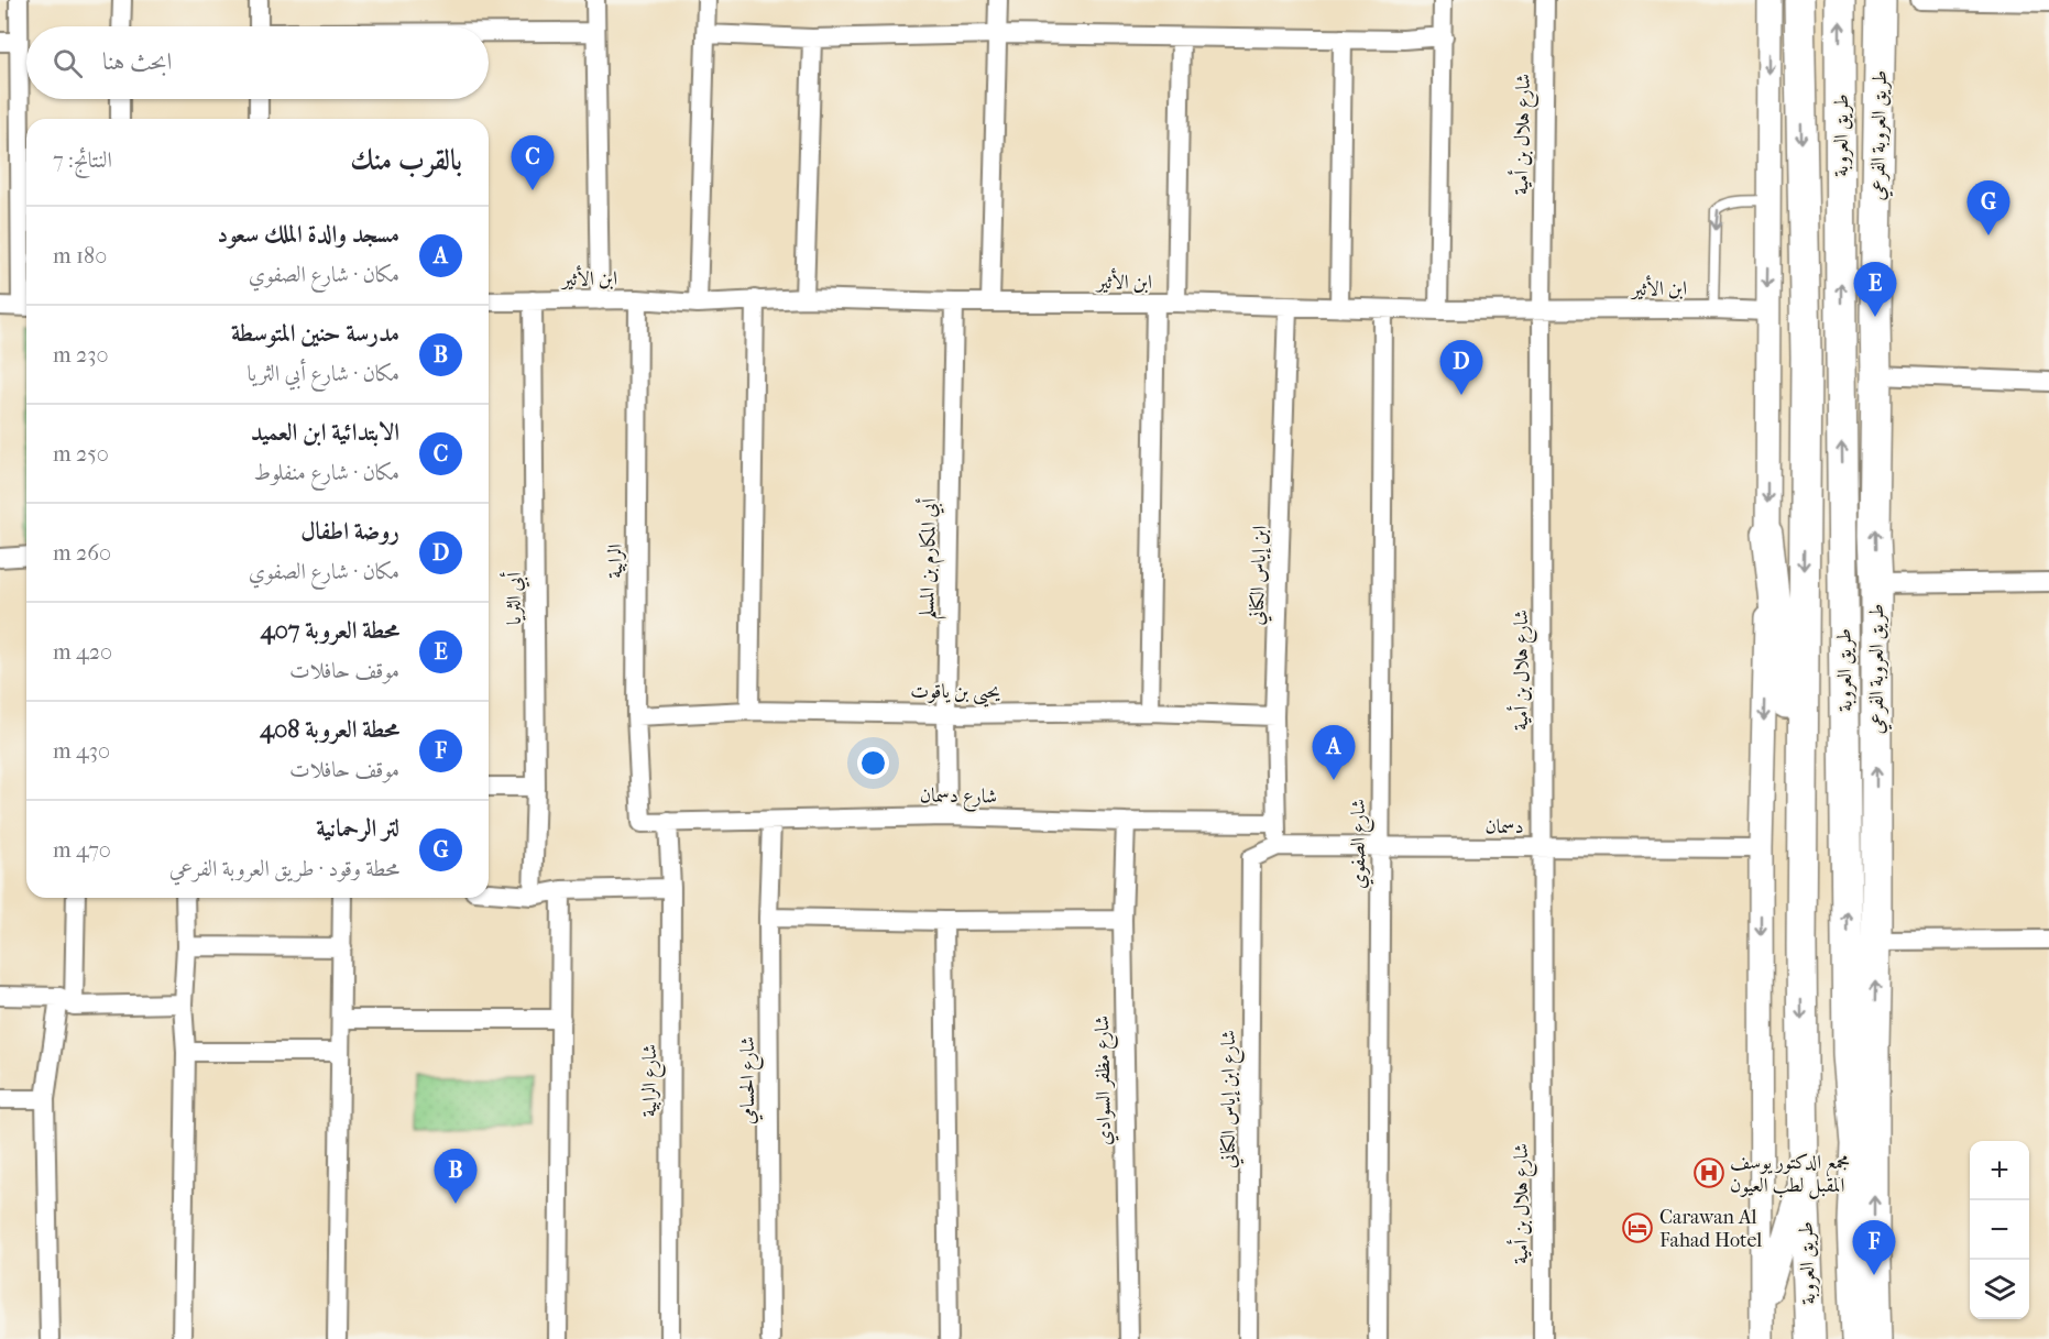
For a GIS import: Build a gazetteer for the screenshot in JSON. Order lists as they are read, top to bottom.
{
  "streets": {
    "main road": ["طريق العروبة", "طريق العروبة الفرعي"],
    "street": [
      "شارع هلال بن أمية",
      "ابن الأثير",
      "أبي المكارم بن المسلم",
      "الرابية",
      "ابن إياس الكناني",
      "أبي الثريا",
      "يحيى بن ياقوت",
      "شارع دسمان",
      "دسمان",
      "شارع الصفوي",
      "شارع الرابية",
      "شارع الحسامي",
      "شارع مظفر السوادي",
      "شارع ابن إياس الكناني"
    ]
  },
  "crossings": [
    ["شارع هلال بن أمية", "ابن الأثير"],
    ["شارع هلال بن أمية", "دسمان"],
    ["ابن الأثير", "أبي المكارم بن المسلم"],
    ["ابن الأثير", "الرابية"],
    ["ابن الأثير", "ابن إياس الكناني"],
    ["ابن الأثير", "أبي الثريا"],
    ["ابن الأثير", "شارع الصفوي"],
    ["أبي المكارم بن المسلم", "يحيى بن ياقوت"],
    ["أبي المكارم بن المسلم", "شارع دسمان"],
    ["الرابية", "يحيى بن ياقوت"],
    ["الرابية", "شارع دسمان"],
    ["ابن إياس الكناني", "يحيى بن ياقوت"],
    ["ابن إياس الكناني", "شارع دسمان"],
    ["ابن إياس الكناني", "دسمان"],
    ["شارع دسمان", "شارع الرابية"],
    ["شارع دسمان", "شارع الحسامي"],
    ["شارع دسمان", "شارع مظفر السوادي"],
    ["دسمان", "شارع الصفوي"],
    ["دسمان", "شارع ابن إياس الكناني"]
  ],
  "places": {
    "hospital": ["مجمع الدكتور يوسف المقبل لطب العيون"],
    "hotel": ["Carawan Al Fahad Hotel"]
  },
  "page": {
    "search": "ابحث هنا",
    "heading": ["بالقرب منك", "النتائج: 7"],
    "pins": [
      "C",
      "G",
      "E",
      "D",
      "A",
      "B",
      "F"
    ],
    "list": [
      {
        "mark": "A",
        "name": "مسجد والدة الملك سعود",
        "note": "مكان · شارع الصفوي",
        "value": "180 m"
      },
      {
        "mark": "B",
        "name": "مدرسة حنين المتوسطة",
        "note": "مكان · شارع أبي الثريا",
        "value": "230 m"
      },
      {
        "mark": "C",
        "name": "الابتدائية ابن العميد",
        "note": "مكان · شارع منفلوط",
        "value": "250 m"
      },
      {
        "mark": "D",
        "name": "روضة اطفال",
        "note": "مكان · شارع الصفوي",
        "value": "260 m"
      },
      {
        "mark": "E",
        "name": "محطة العروبة 407",
        "note": "موقف حافلات",
        "value": "420 m"
      },
      {
        "mark": "F",
        "name": "محطة العروبة 408",
        "note": "موقف حافلات",
        "value": "430 m"
      },
      {
        "mark": "G",
        "name": "لتر الرحمانية",
        "note": "محطة وقود · طريق العروبة الفرعي",
        "value": "470 m"
      }
    ],
    "map_buttons": ["+", "−"]
  }
}
